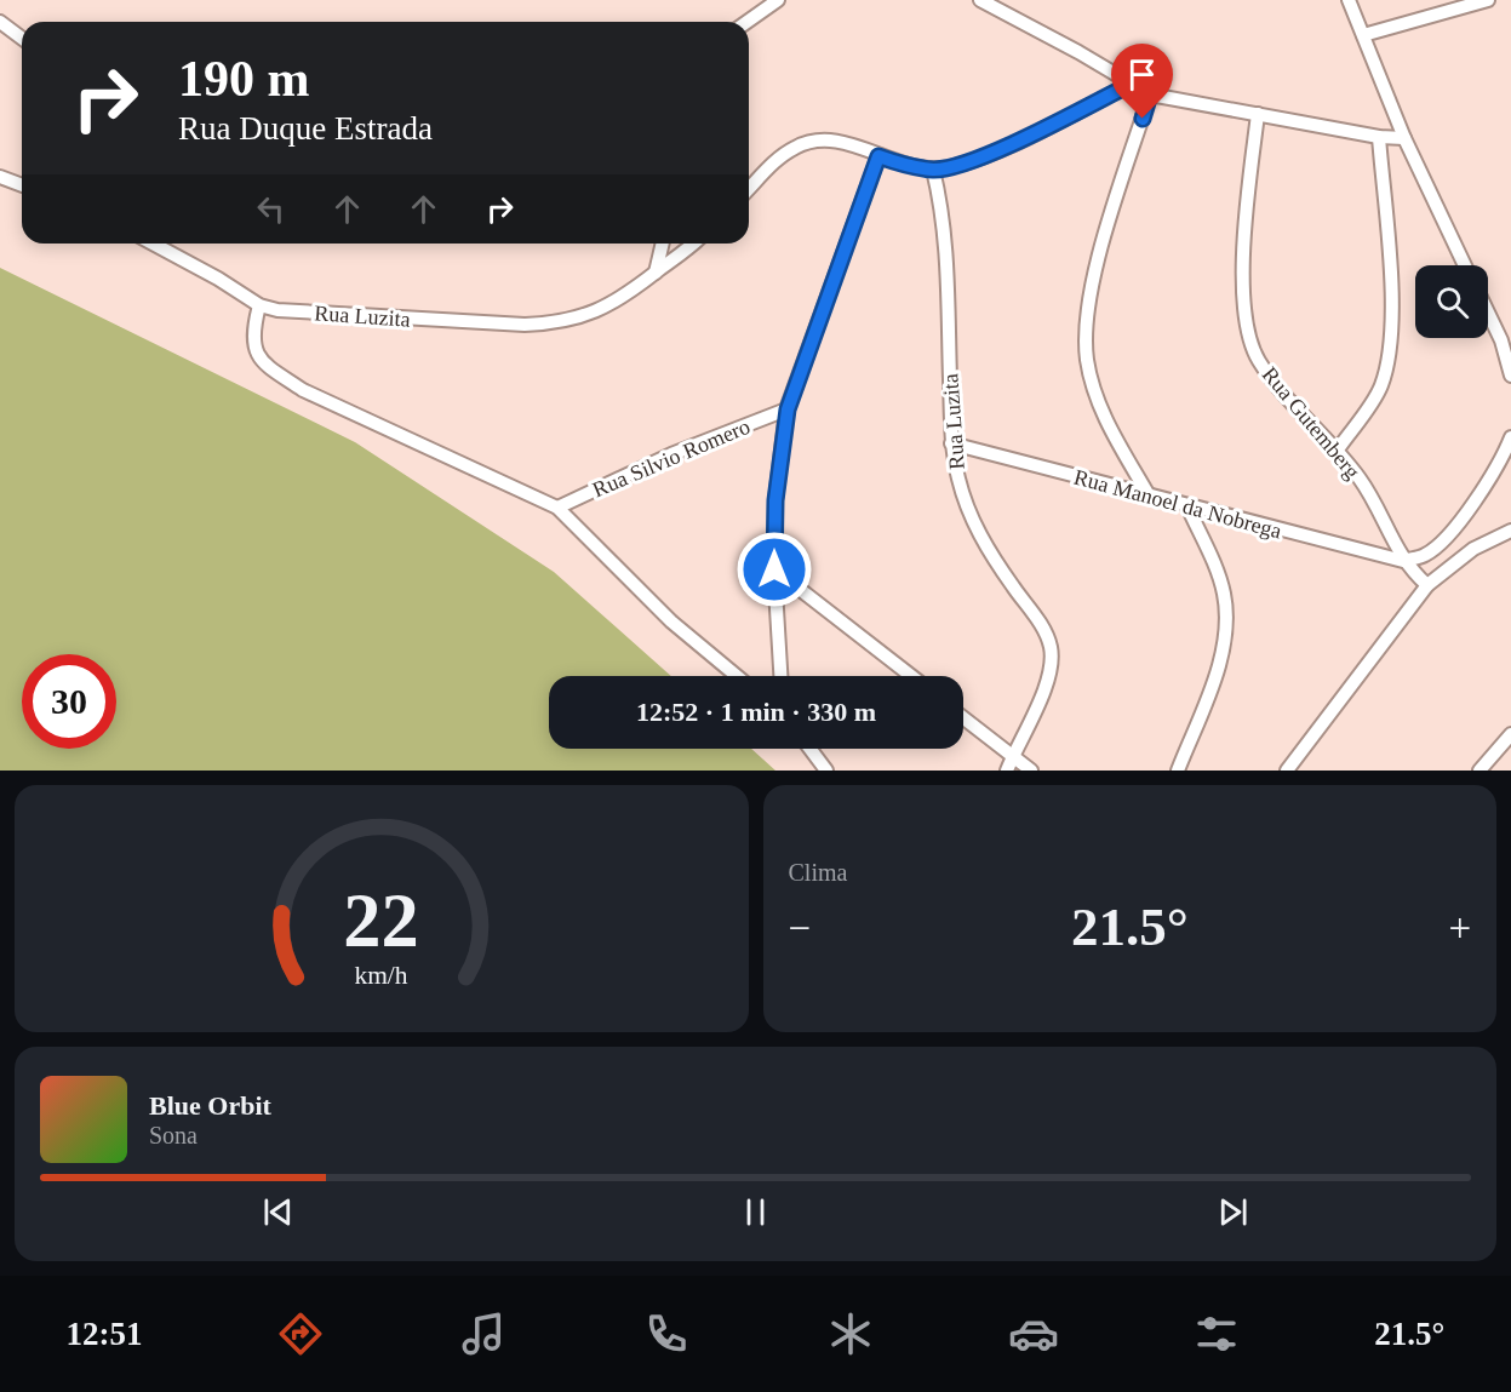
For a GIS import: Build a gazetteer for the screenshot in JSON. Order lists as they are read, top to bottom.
{
  "streets": {
    "street": [
      "Rua Luzita",
      "Rua Gutemberg",
      "Rua Silvio Romero",
      "Rua Manoel da Nobrega"
    ]
  },
  "crossings": [
    ["Rua Luzita", "Rua Manoel da Nobrega"],
    ["Rua Gutemberg", "Rua Manoel da Nobrega"]
  ],
  "page": {
    "turn": ["190 m", "Rua Duque Estrada"],
    "limit": "30",
    "trip": "12:52 · 1 min · 330 m",
    "tile": "Clima",
    "heat": ["−", "21.5°", "+"],
    "song": ["Blue Orbit", "Sona"],
    "tabs": ["12:51", "21.5°"],
    "gauge": ["22", "km/h"]
  }
}
